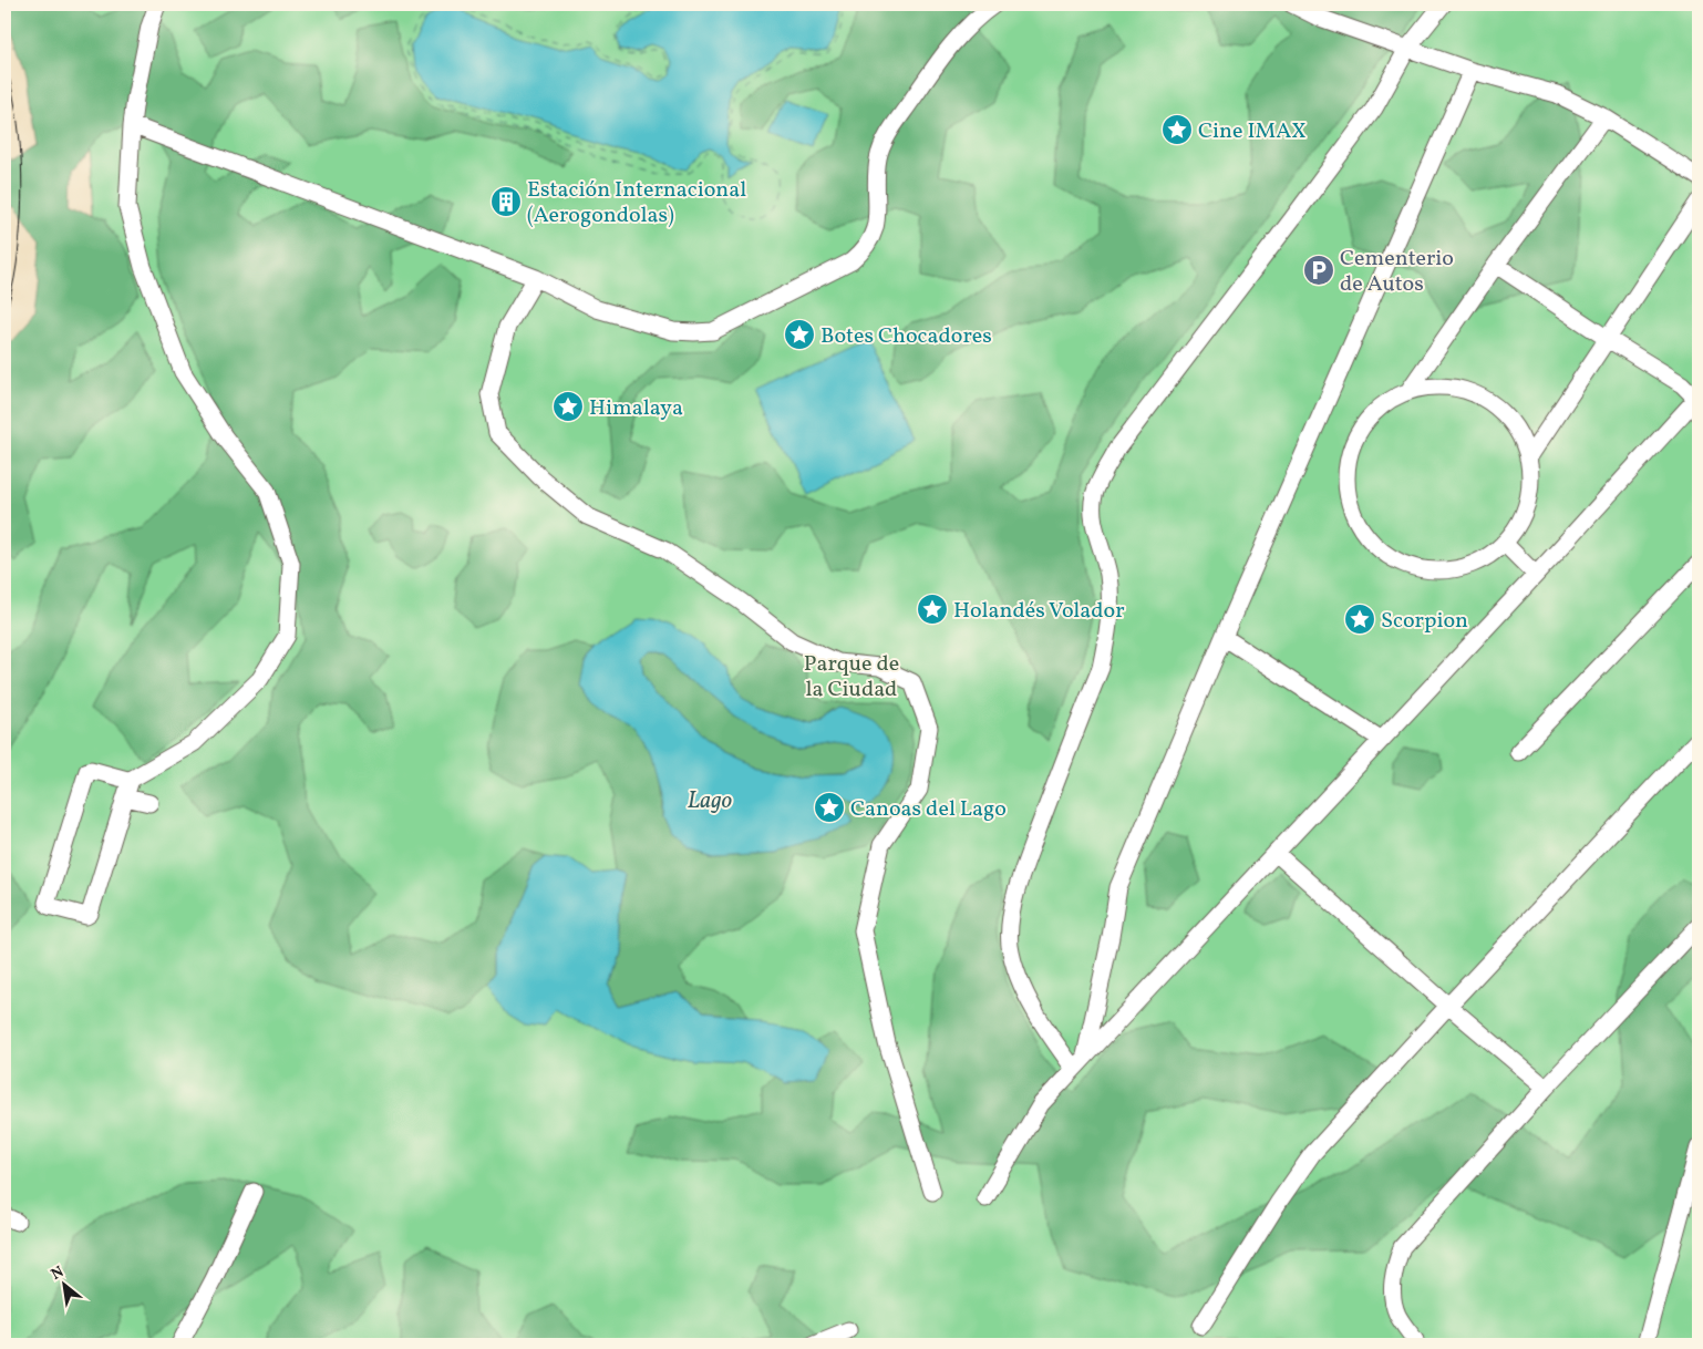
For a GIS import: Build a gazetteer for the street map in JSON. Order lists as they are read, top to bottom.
{
  "water": ["Lago"],
  "parks": ["Parque de la Ciudad"],
  "places": {
    "place": [
      "Cine IMAX",
      "Botes Chocadores",
      "Himalaya",
      "Holandés Volador",
      "Scorpion",
      "Canoas del Lago"
    ],
    "building": ["Estación Internacional (Aerogondolas)"],
    "parking": ["Cementerio de Autos"]
  },
  "north": "top left"
}
